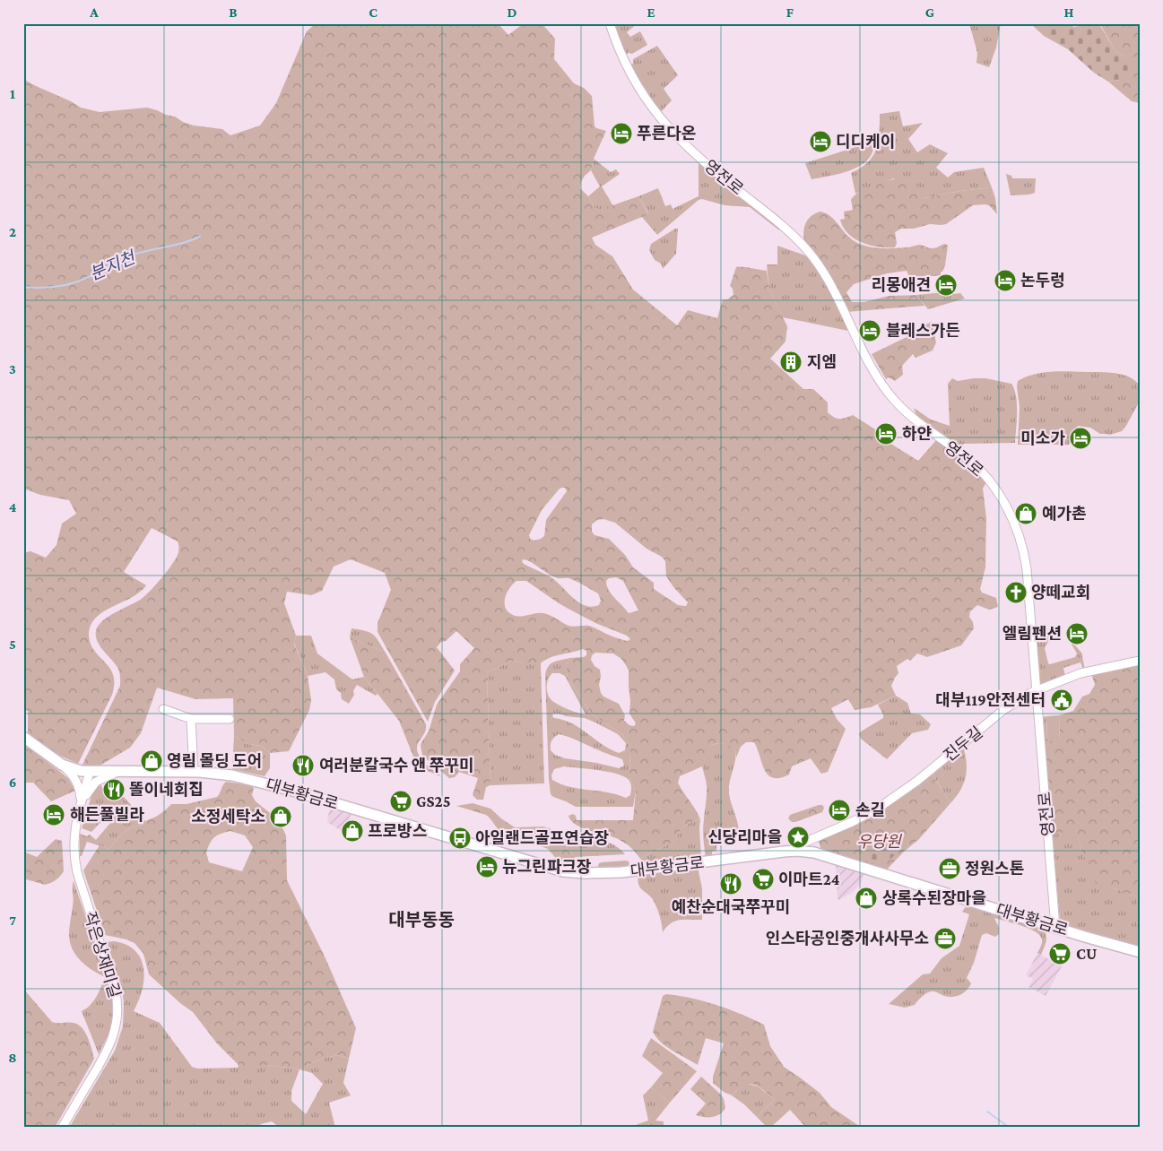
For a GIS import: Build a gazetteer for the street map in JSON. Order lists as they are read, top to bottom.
{
  "streets": {
    "main road": ["대부황금로"],
    "street": ["영전로", "진두길", "작은상재미길"]
  },
  "crossings": [
    ["영전로", "진두길"],
    ["영전로", "대부황금로"],
    ["진두길", "대부황금로"],
    ["대부황금로", "작은상재미길"]
  ],
  "districts": ["대부동동"],
  "water": ["분지천"],
  "parks": ["우당원"],
  "places": {
    "hotel": [
      "푸른다온",
      "디디케이",
      "논두렁",
      "리몽애견",
      "블레스가든",
      "하얀",
      "미소가",
      "엘림펜션",
      "손길",
      "해든풀빌라",
      "뉴그린파크장"
    ],
    "building": ["지엠"],
    "shop": [
      "예가촌",
      "영림 몰딩 도어",
      "소정세탁소",
      "프로방스",
      "상록수된장마을"
    ],
    "church": ["양떼교회"],
    "public building": ["대부119안전센터"],
    "restaurant": ["여러분칼국수 앤 쭈꾸미", "똘이네회집", "예찬순대국쭈꾸미"],
    "supermarket": ["GS25", "이마트24", "CU"],
    "place": ["신당리마을"],
    "bus stop": ["아일랜드골프연습장"],
    "office": ["정원스톤", "인스타공인중개사사무소"]
  },
  "grid": {
    "columns": [
      "A",
      "B",
      "C",
      "D",
      "E",
      "F",
      "G",
      "H"
    ],
    "rows": [
      "1",
      "2",
      "3",
      "4",
      "5",
      "6",
      "7",
      "8"
    ]
  }
}
